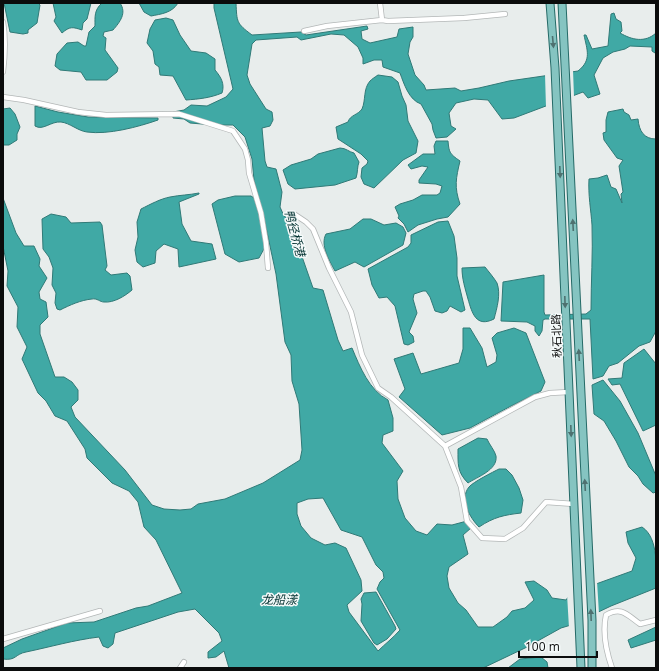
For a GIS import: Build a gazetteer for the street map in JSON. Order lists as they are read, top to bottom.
{
  "streets": {
    "main road": ["秋石北路"]
  },
  "water": ["鸭径桥港", "龙船漾"],
  "scale_bar": "100 m"
}
